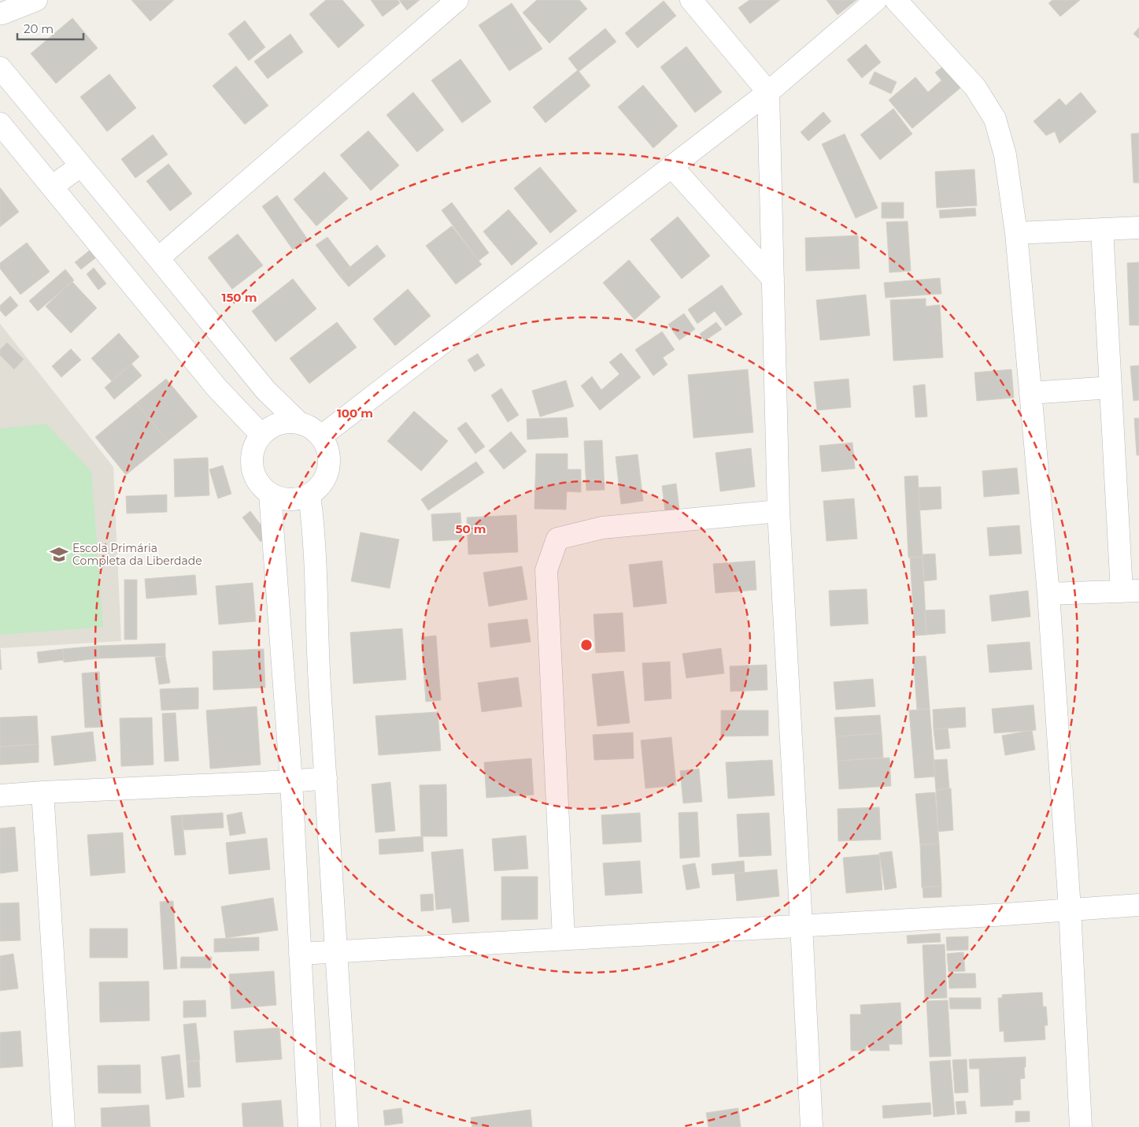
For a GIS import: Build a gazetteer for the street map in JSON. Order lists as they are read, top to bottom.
{
  "places": {
    "school or university": ["Escola Primária Completa da Liberdade"]
  },
  "scale_bar": "20 m",
  "rings": ["150 m", "100 m", "50 m"]
}
